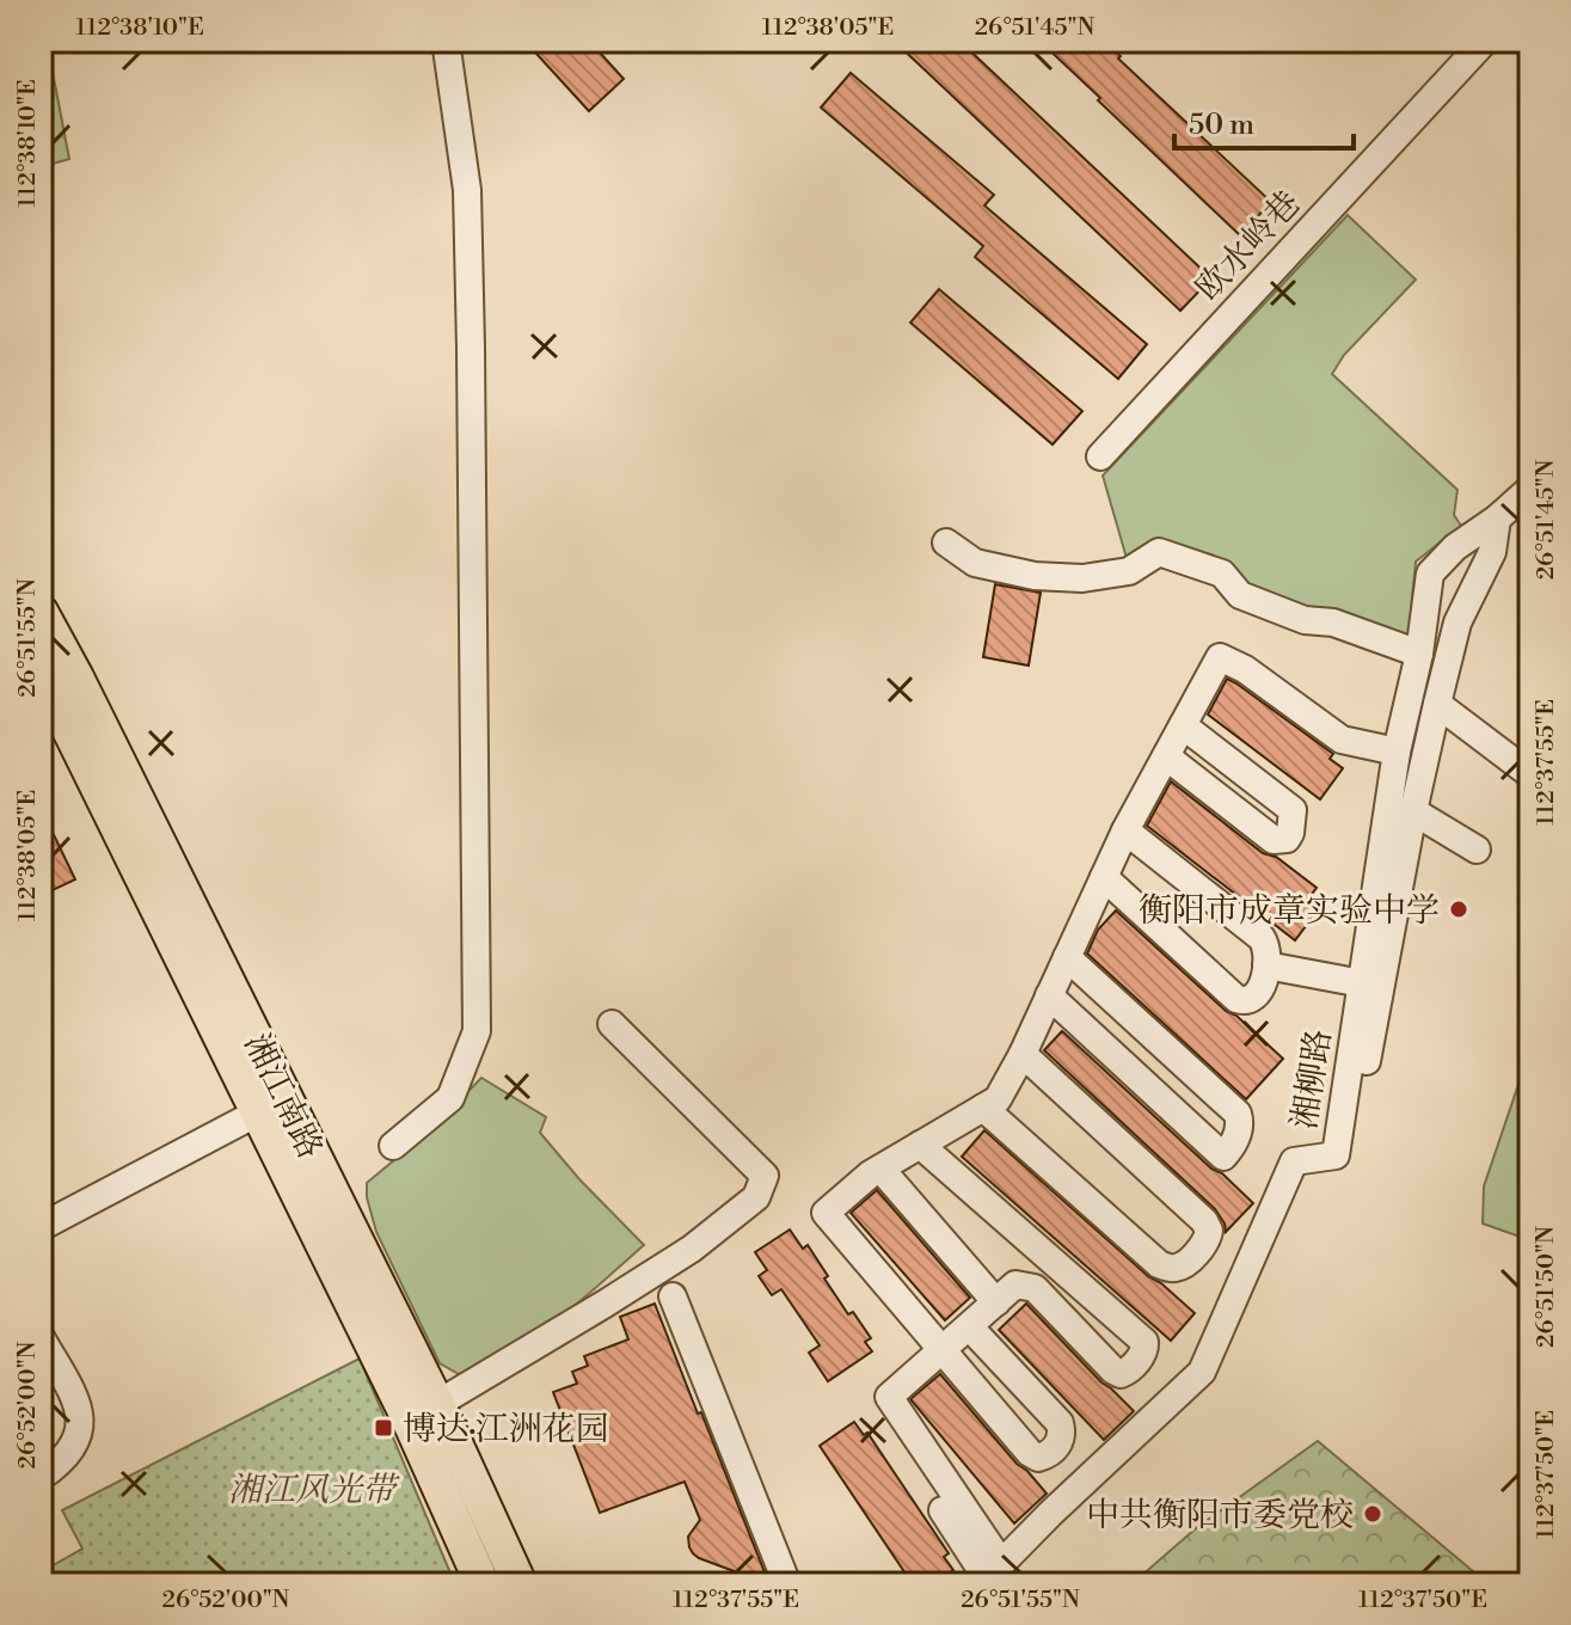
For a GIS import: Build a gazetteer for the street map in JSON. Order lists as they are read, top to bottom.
{
  "streets": {
    "main road": ["湘江南路"],
    "street": ["欧水岭巷", "湘柳路"]
  },
  "parks": ["湘江风光带"],
  "places": {
    "other": ["衡阳市成章实验中学", "中共衡阳市委党校"],
    "transit": ["博达·江洲花园"]
  },
  "scale_bar": "50 m",
  "coordinates": [
    "112°38'10\"E",
    "112°38'05\"E",
    "26°51'45\"N",
    "26°51'55\"N",
    "112°37'55\"E",
    "26°51'50\"N",
    "26°52'00\"N",
    "112°37'50\"E"
  ]
}
